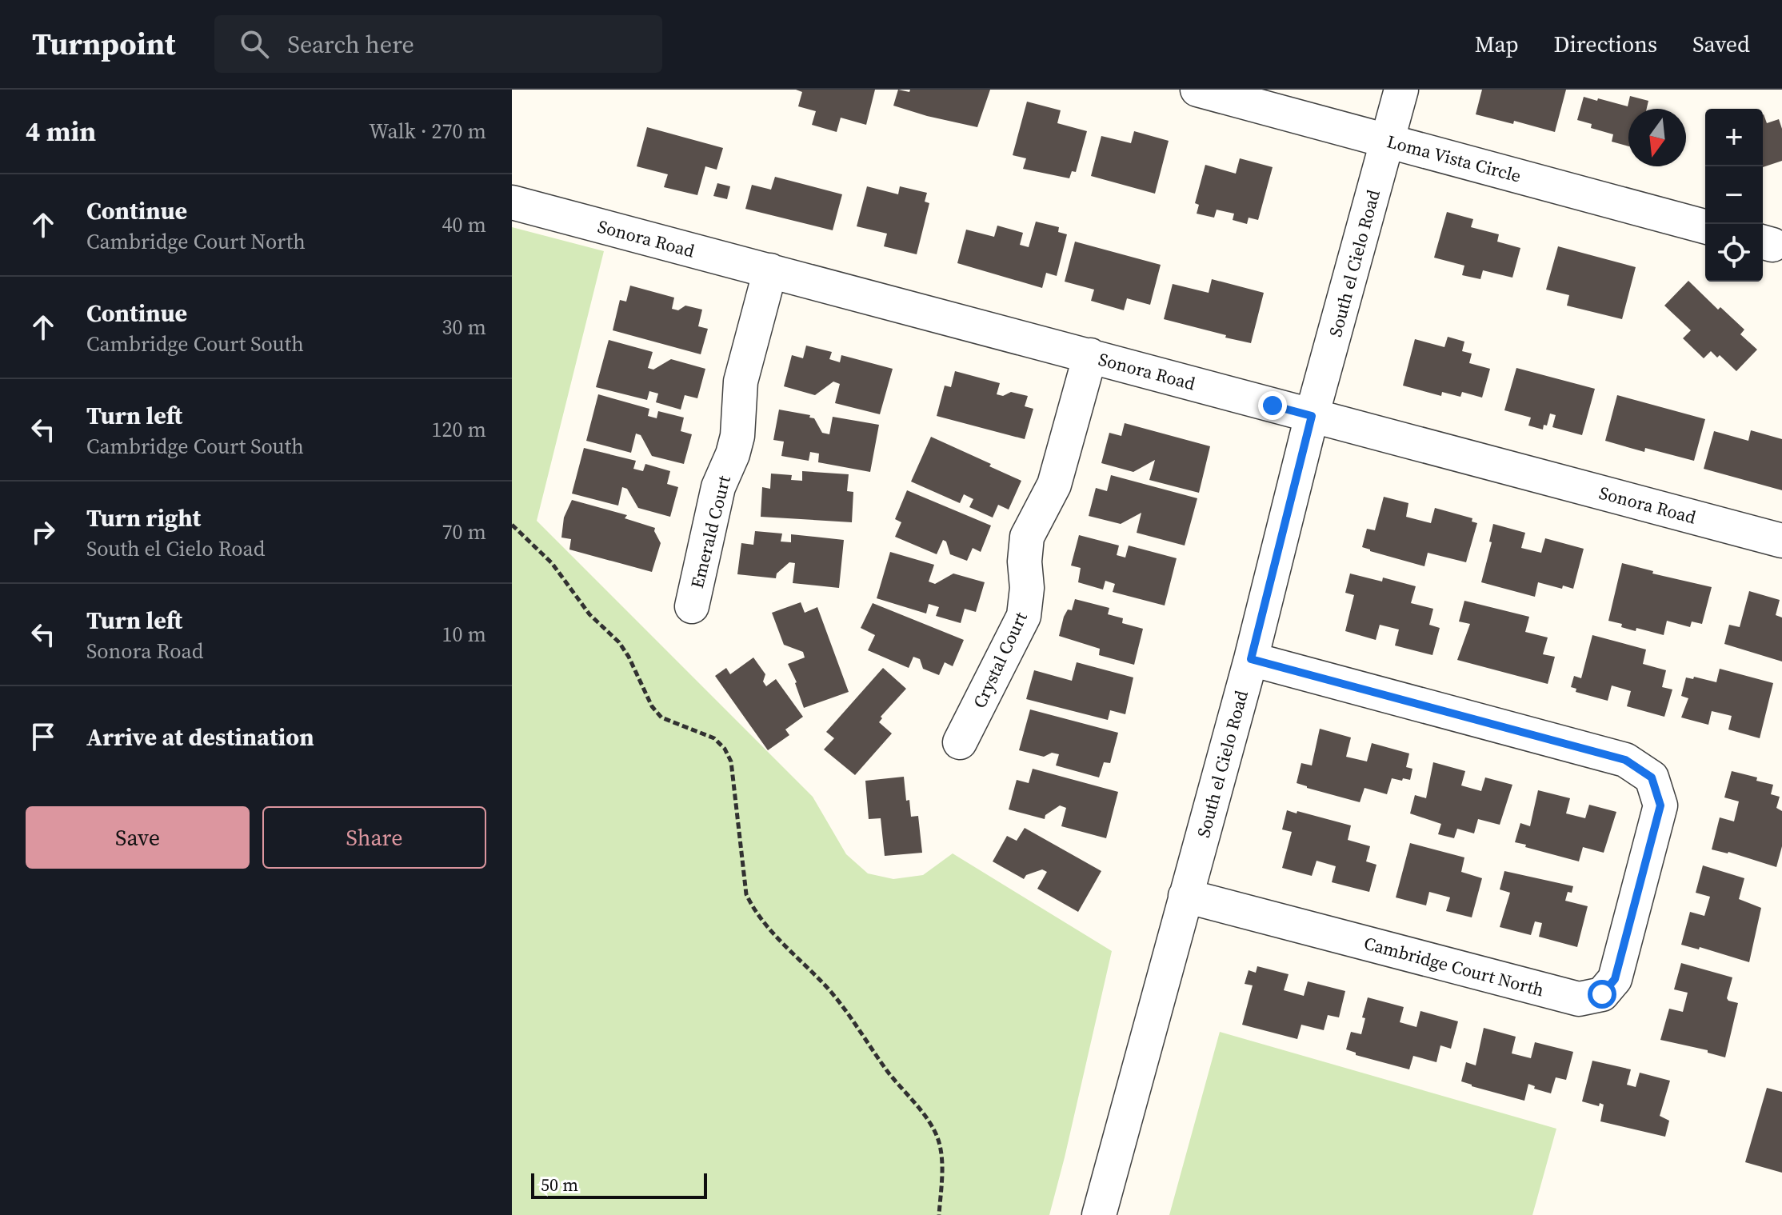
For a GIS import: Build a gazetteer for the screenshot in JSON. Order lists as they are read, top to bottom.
{
  "streets": {
    "street": [
      "Loma Vista Circle",
      "Sonora Road",
      "South el Cielo Road",
      "Emerald Court",
      "Crystal Court",
      "Cambridge Court North"
    ]
  },
  "crossings": [
    ["Loma Vista Circle", "South el Cielo Road"],
    ["Sonora Road", "South el Cielo Road"],
    ["Sonora Road", "Emerald Court"],
    ["Sonora Road", "Crystal Court"],
    ["South el Cielo Road", "Cambridge Court North"]
  ],
  "scale_bar": "50 m",
  "north": "bottom",
  "page": {
    "header": "Turnpoint",
    "search": "Search here",
    "nav": ["Map", "Directions", "Saved"],
    "heading": ["4 min", "Walk · 270 m"],
    "map_buttons": ["+", "−"],
    "list": [
      ["Continue", "Cambridge Court North", "40 m"],
      ["Continue", "Cambridge Court South", "30 m"],
      ["Turn left", "Cambridge Court South", "120 m"],
      ["Turn right", "South el Cielo Road", "70 m"],
      ["Turn left", "Sonora Road", "10 m"],
      "Arrive at destination"
    ],
    "buttons": ["Save", "Share"],
    "scale": "50 m"
  }
}
